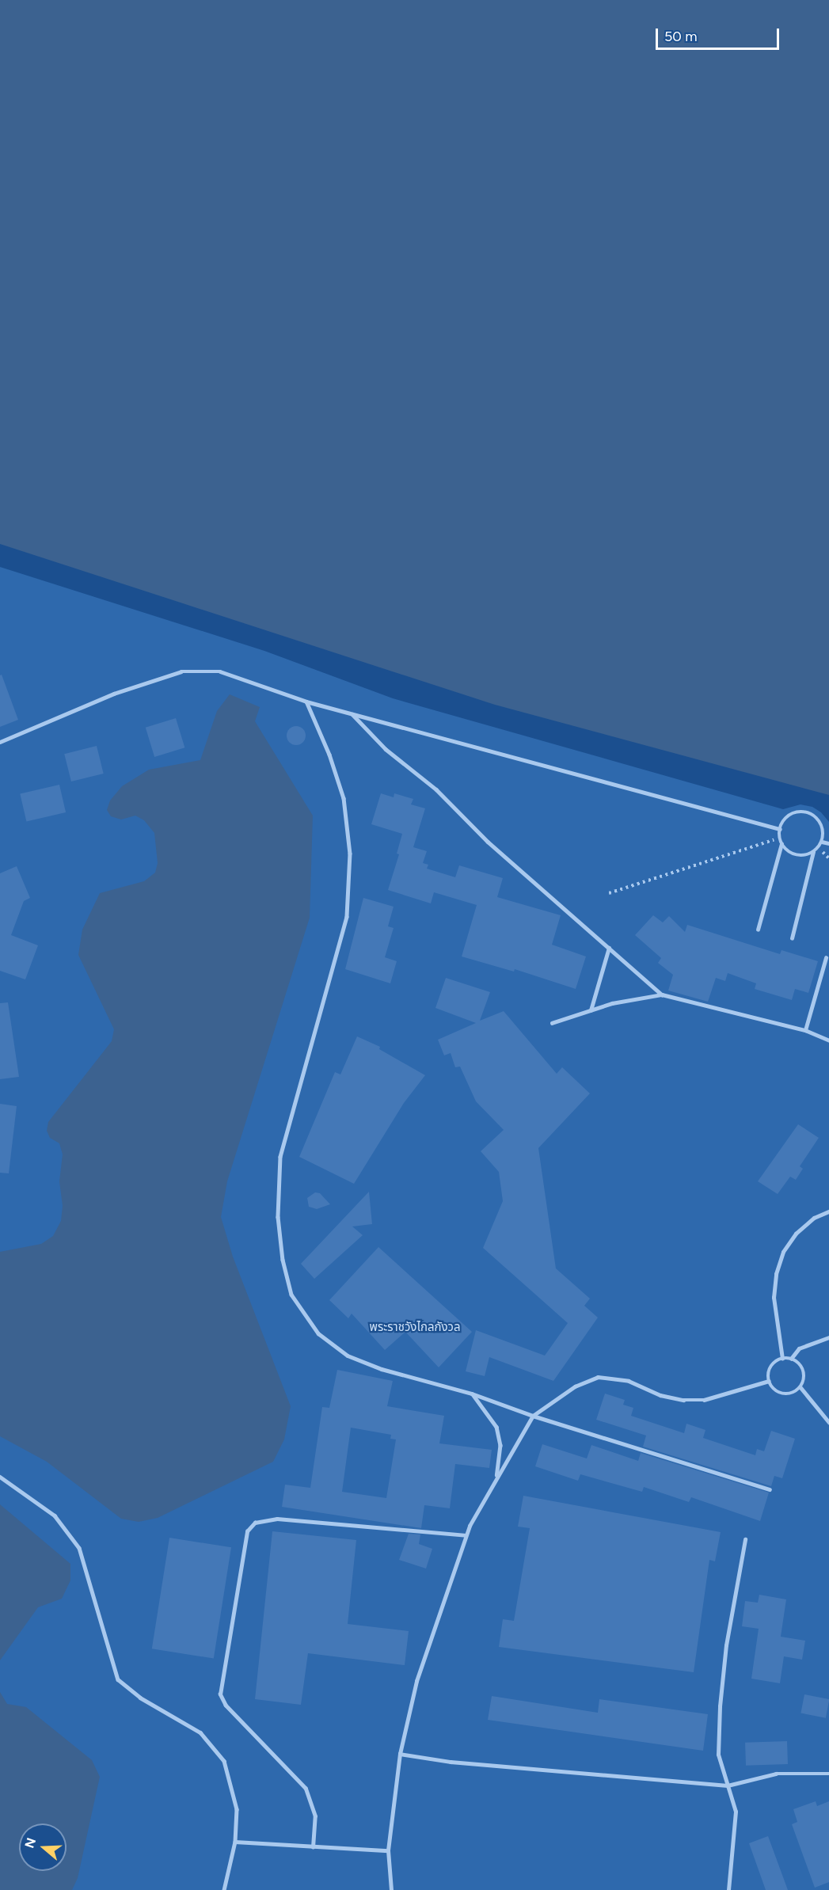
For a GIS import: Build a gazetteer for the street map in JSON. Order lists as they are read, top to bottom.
{
  "parks": ["พระราชวังไกลกังวล"],
  "scale_bar": "50 m",
  "north": "left"
}
